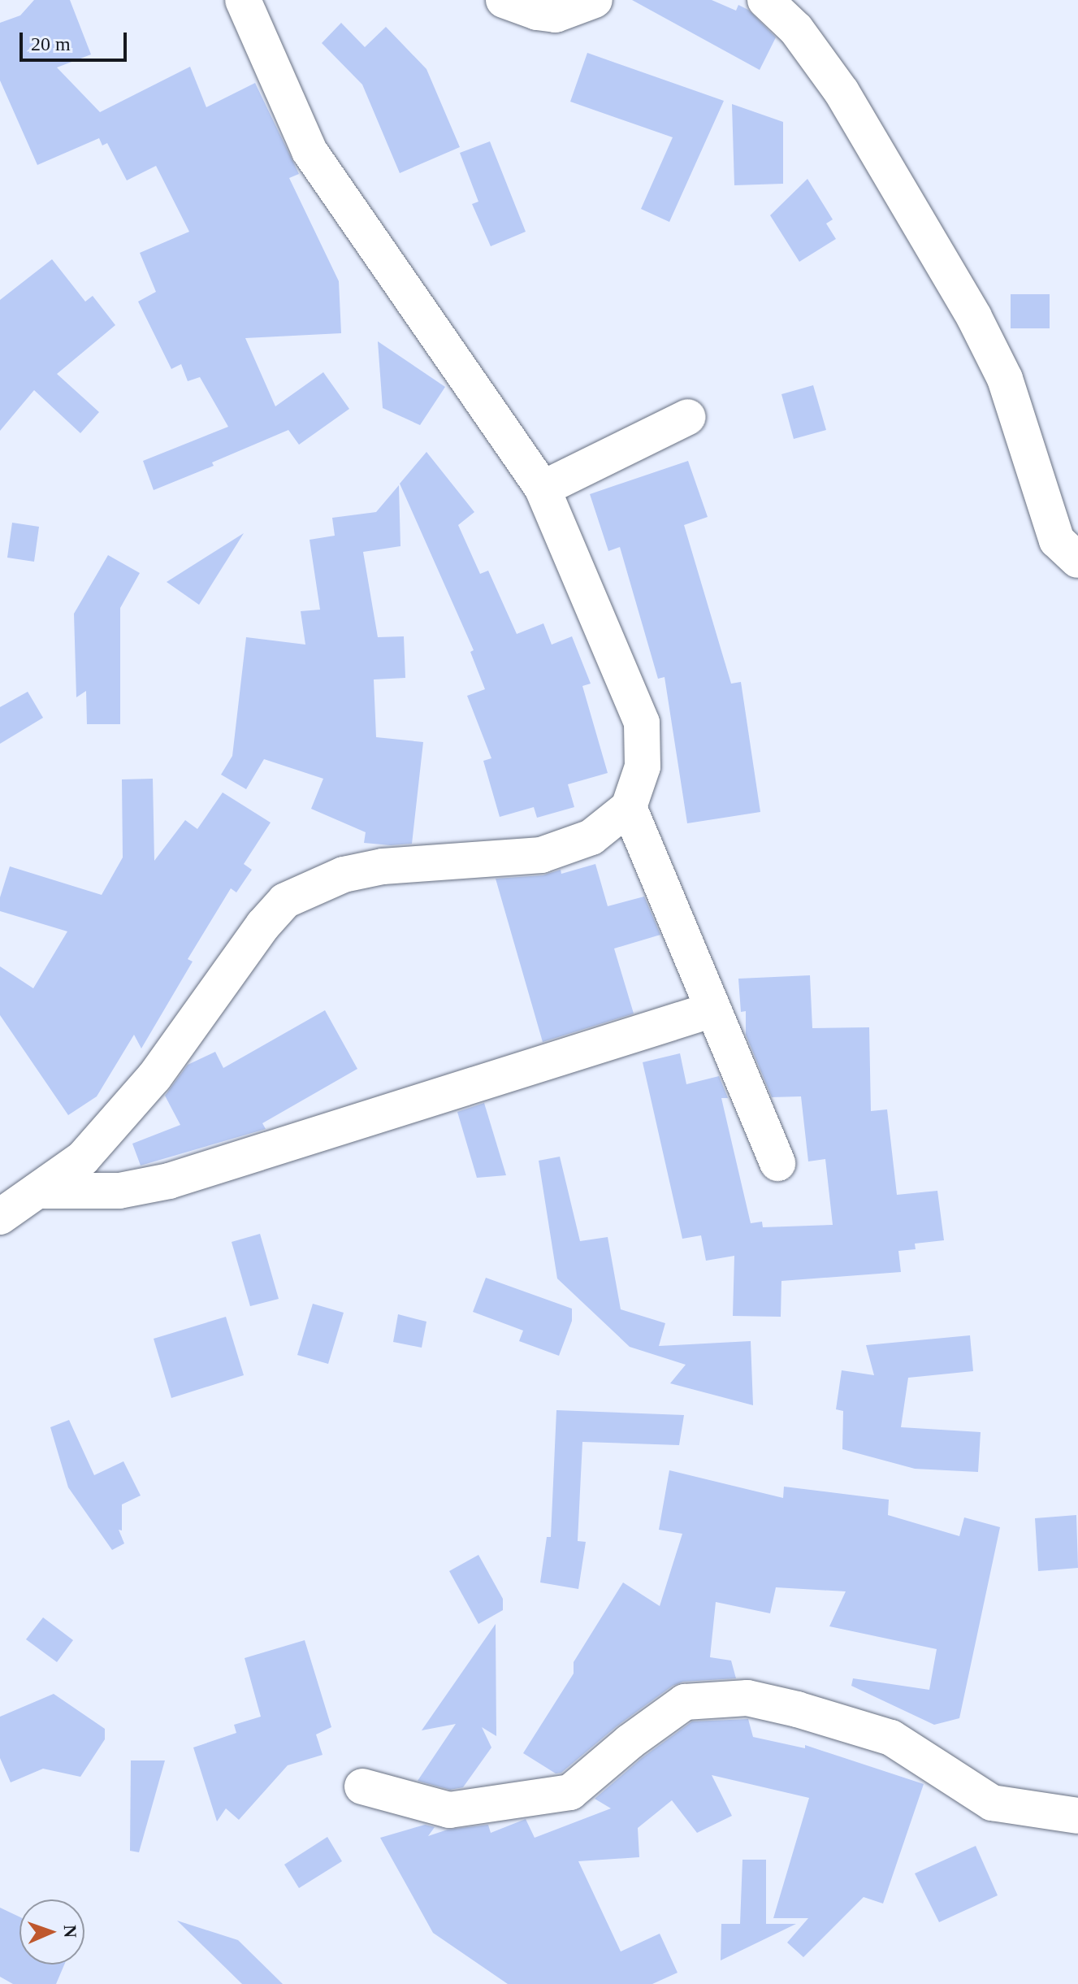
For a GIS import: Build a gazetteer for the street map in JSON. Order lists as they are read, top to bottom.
{
  "scale_bar": "20 m",
  "north": "right"
}
